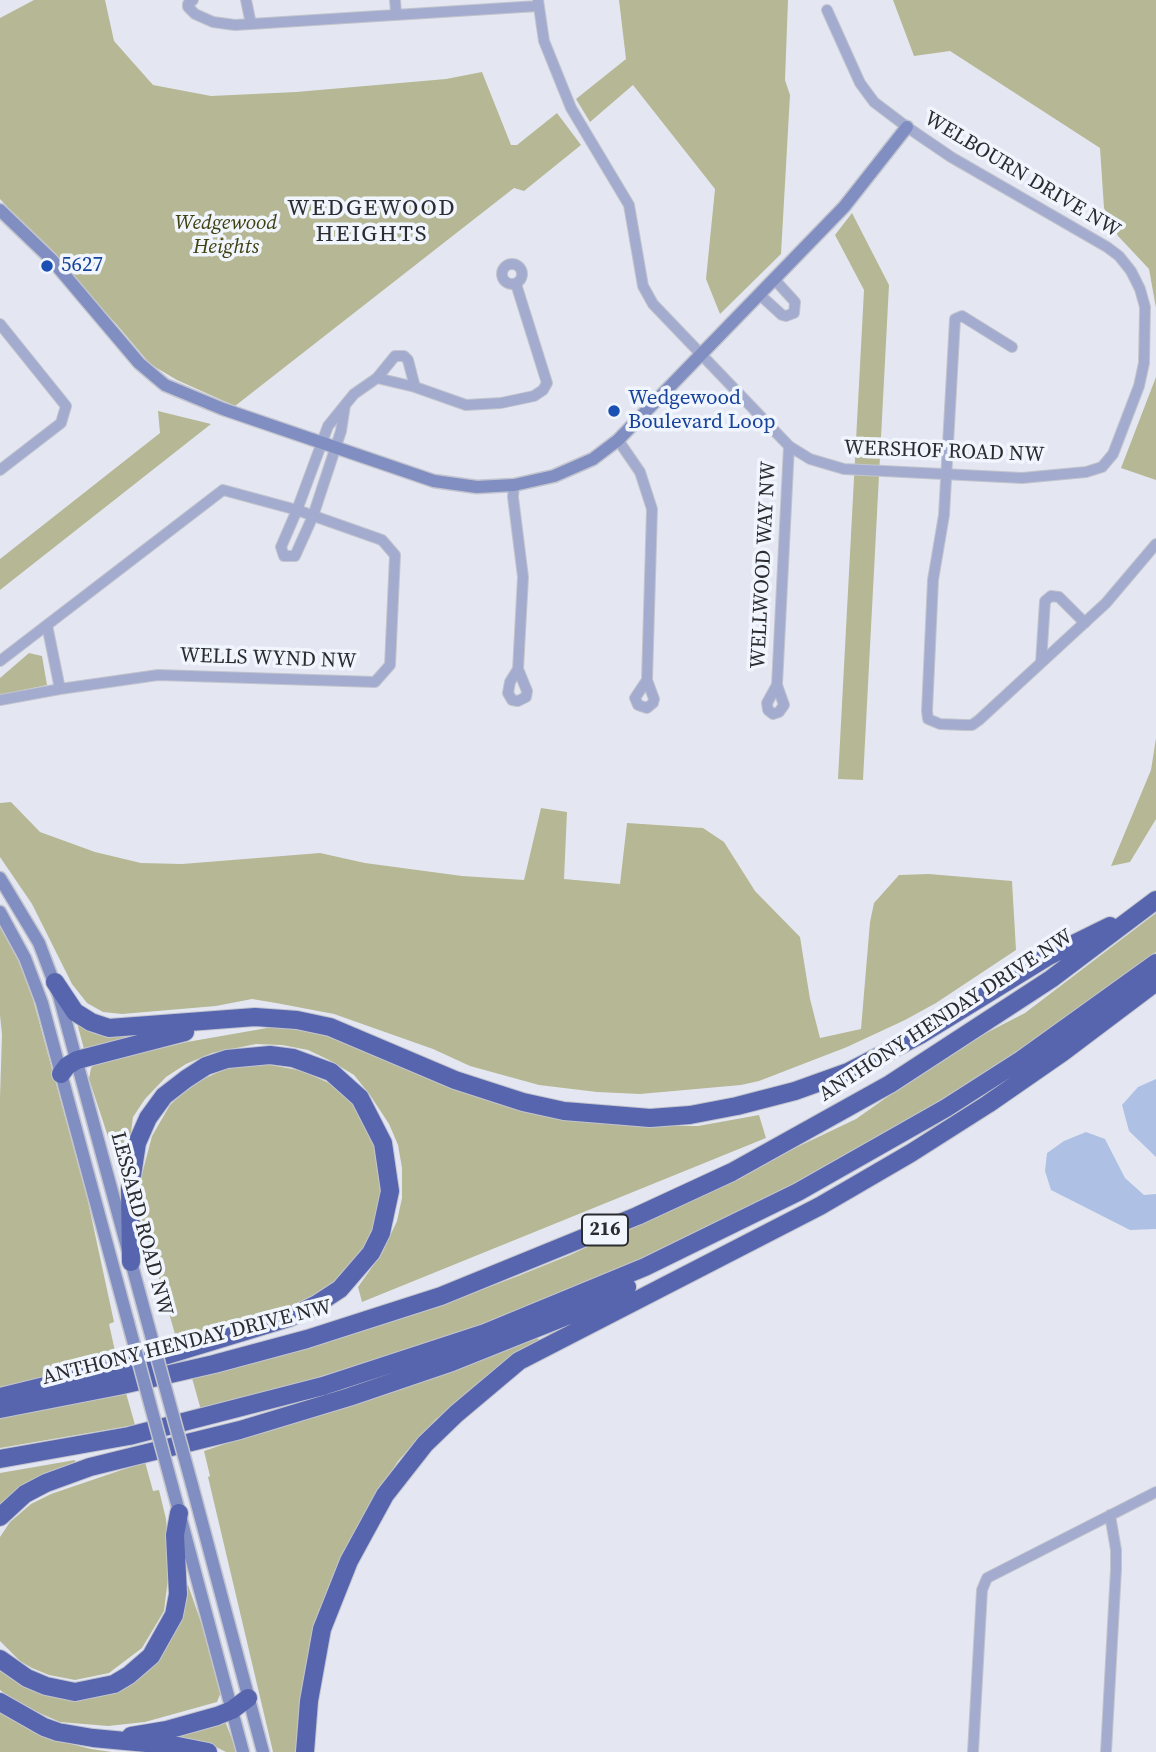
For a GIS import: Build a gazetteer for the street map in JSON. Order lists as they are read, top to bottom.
{
  "streets": {
    "highway": ["ANTHONY HENDAY DRIVE NW", "216"],
    "main road": ["LESSARD ROAD NW"],
    "street": [
      "WELBOURN DRIVE NW",
      "WERSHOF ROAD NW",
      "WELLWOOD WAY NW",
      "WELLS WYND NW"
    ]
  },
  "crossings": [
    ["WELBOURN DRIVE NW", "WERSHOF ROAD NW"],
    ["WERSHOF ROAD NW", "WELLWOOD WAY NW"]
  ],
  "districts": ["WEDGEWOOD HEIGHTS"],
  "parks": ["Wedgewood Heights"],
  "places": ["5627", "Wedgewood Boulevard Loop"]
}
